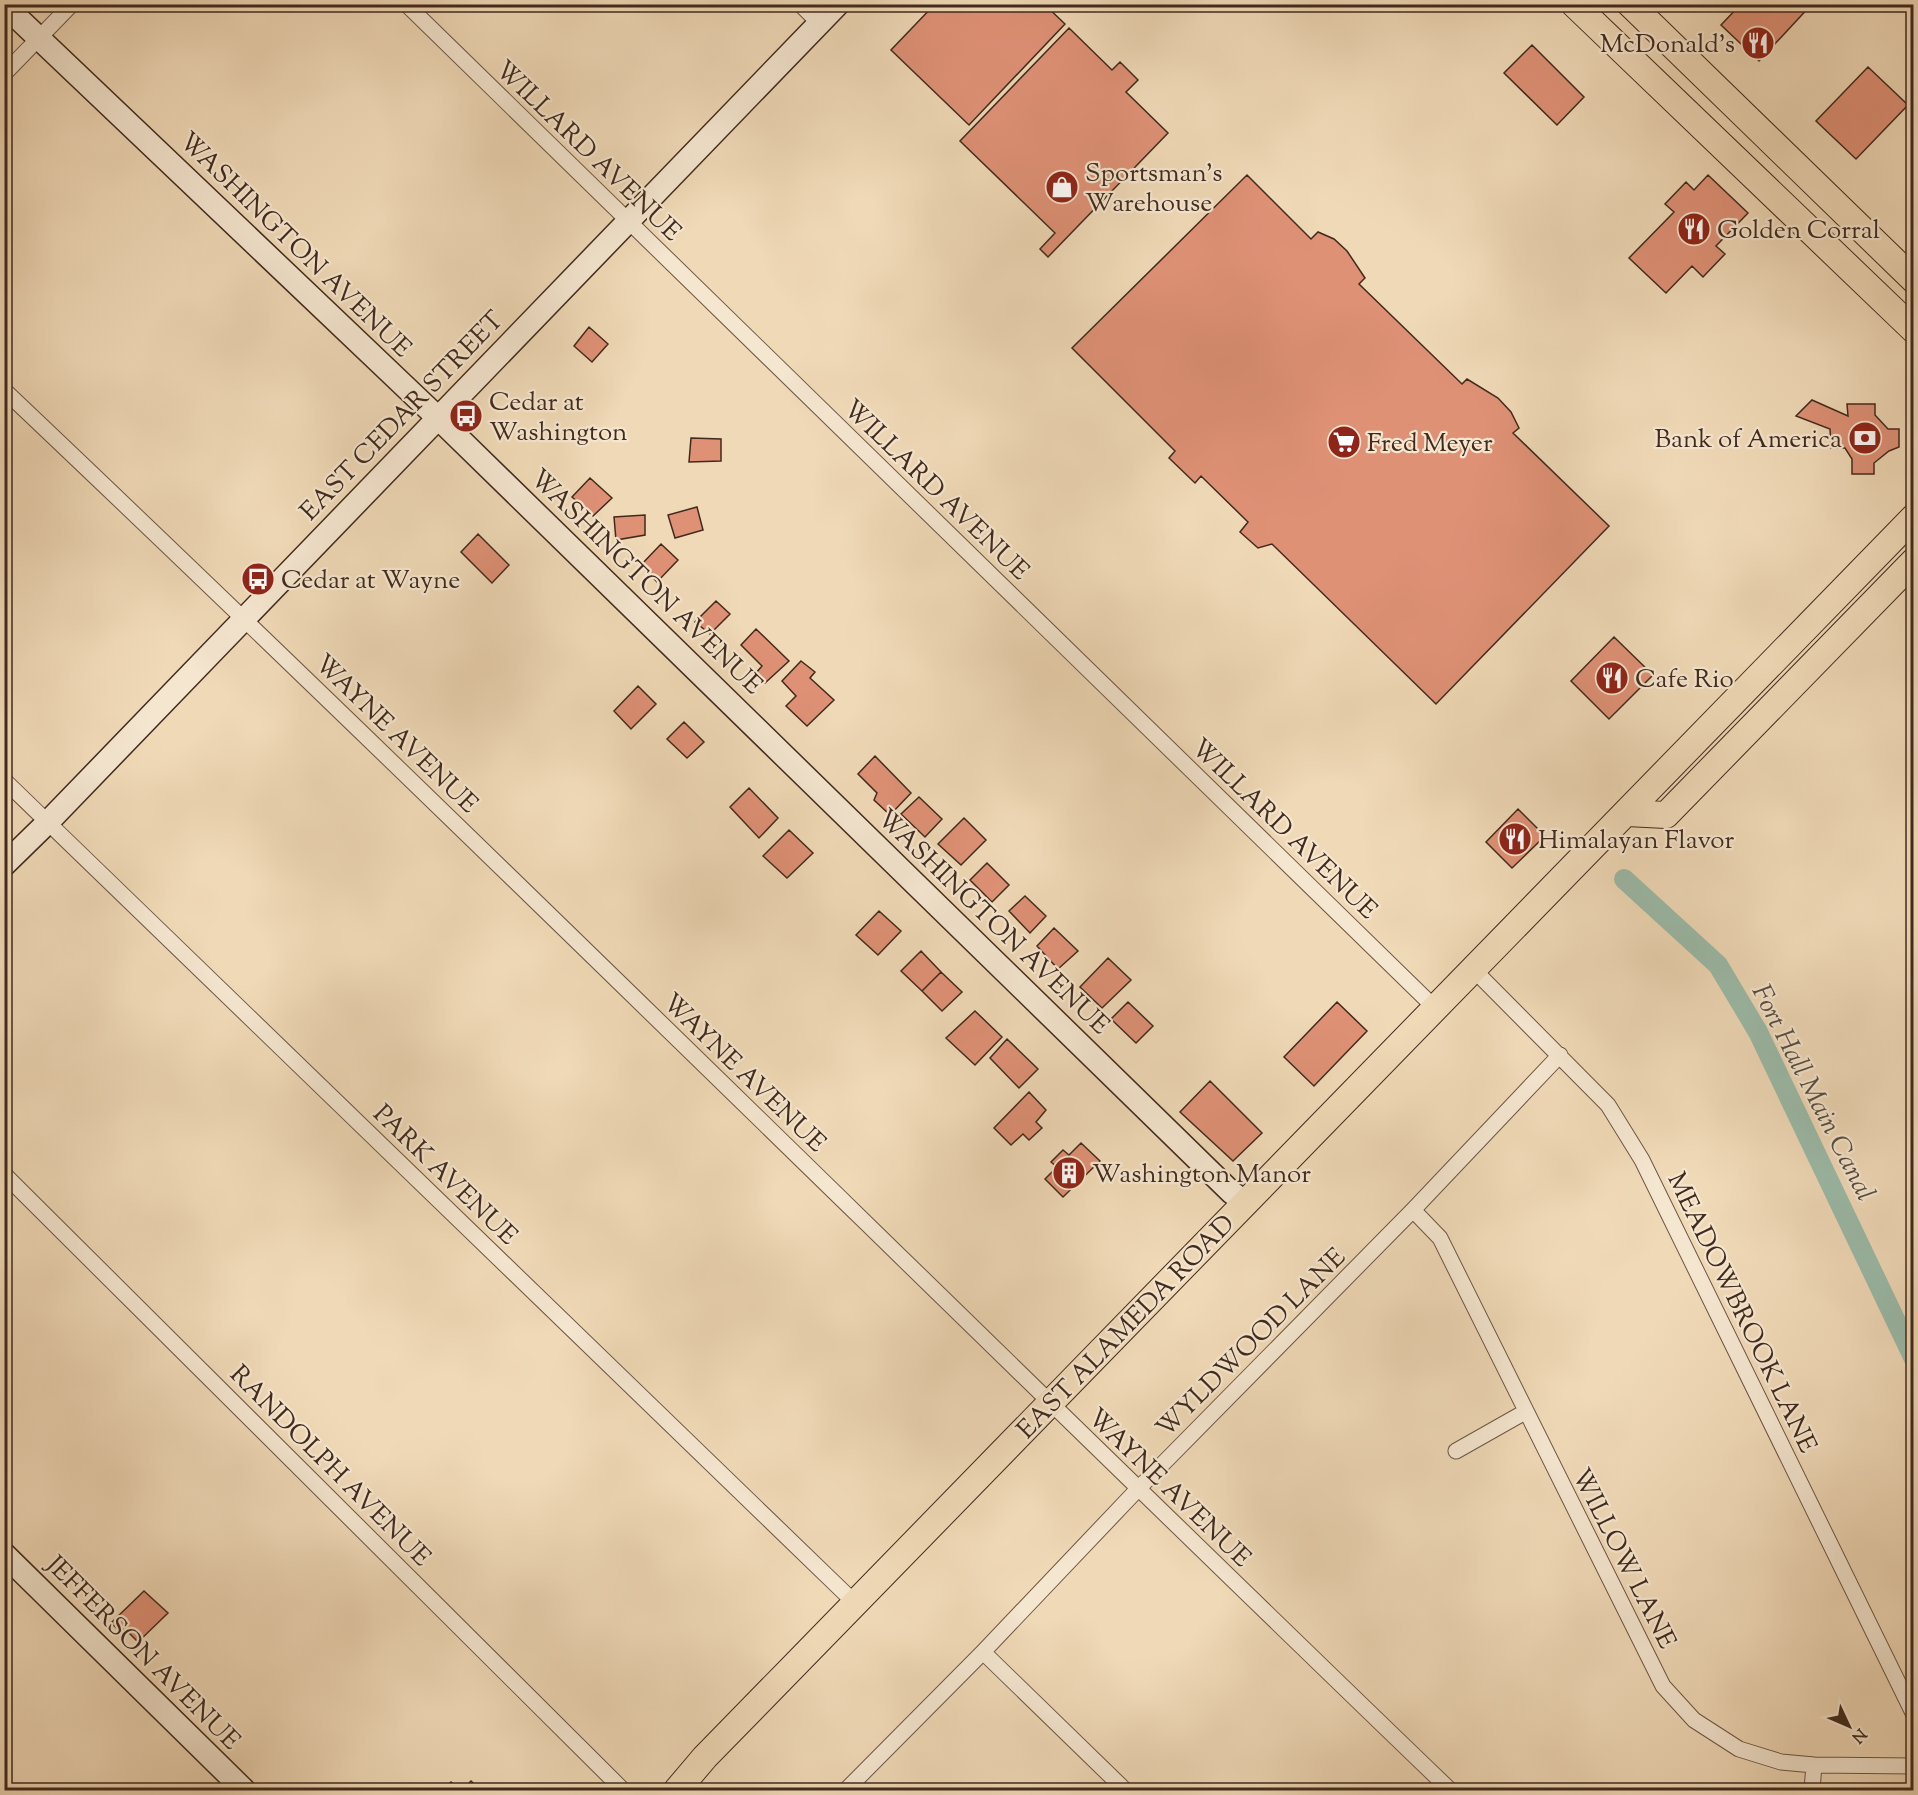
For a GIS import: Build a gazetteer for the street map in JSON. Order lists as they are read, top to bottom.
{
  "streets": {
    "main road": ["EAST ALAMEDA ROAD"],
    "street": [
      "WILLARD AVENUE",
      "WASHINGTON AVENUE",
      "EAST CEDAR STREET",
      "WAYNE AVENUE",
      "PARK AVENUE",
      "MEADOWBROOK LANE",
      "WYLDWOOD LANE",
      "RANDOLPH AVENUE",
      "WILLOW LANE",
      "JEFFERSON AVENUE"
    ]
  },
  "crossings": [
    ["WILLARD AVENUE", "EAST CEDAR STREET"],
    ["WILLARD AVENUE", "EAST ALAMEDA ROAD"],
    ["WASHINGTON AVENUE", "EAST CEDAR STREET"],
    ["WASHINGTON AVENUE", "EAST ALAMEDA ROAD"],
    ["EAST CEDAR STREET", "WAYNE AVENUE"],
    ["EAST CEDAR STREET", "PARK AVENUE"],
    ["WAYNE AVENUE", "EAST ALAMEDA ROAD"],
    ["WAYNE AVENUE", "WYLDWOOD LANE"],
    ["PARK AVENUE", "EAST ALAMEDA ROAD"],
    ["MEADOWBROOK LANE", "EAST ALAMEDA ROAD"],
    ["MEADOWBROOK LANE", "WYLDWOOD LANE"],
    ["WYLDWOOD LANE", "WILLOW LANE"]
  ],
  "water": ["Fort Hall Main Canal"],
  "places": {
    "restaurant": [
      "McDonald's",
      "Golden Corral",
      "Cafe Rio",
      "Himalayan Flavor"
    ],
    "shop": ["Sportsman's Warehouse"],
    "bus stop": ["Cedar at Washington", "Cedar at Wayne"],
    "bank": ["Bank of America"],
    "supermarket": ["Fred Meyer"],
    "building": ["Washington Manor"]
  },
  "north": "bottom right"
}
